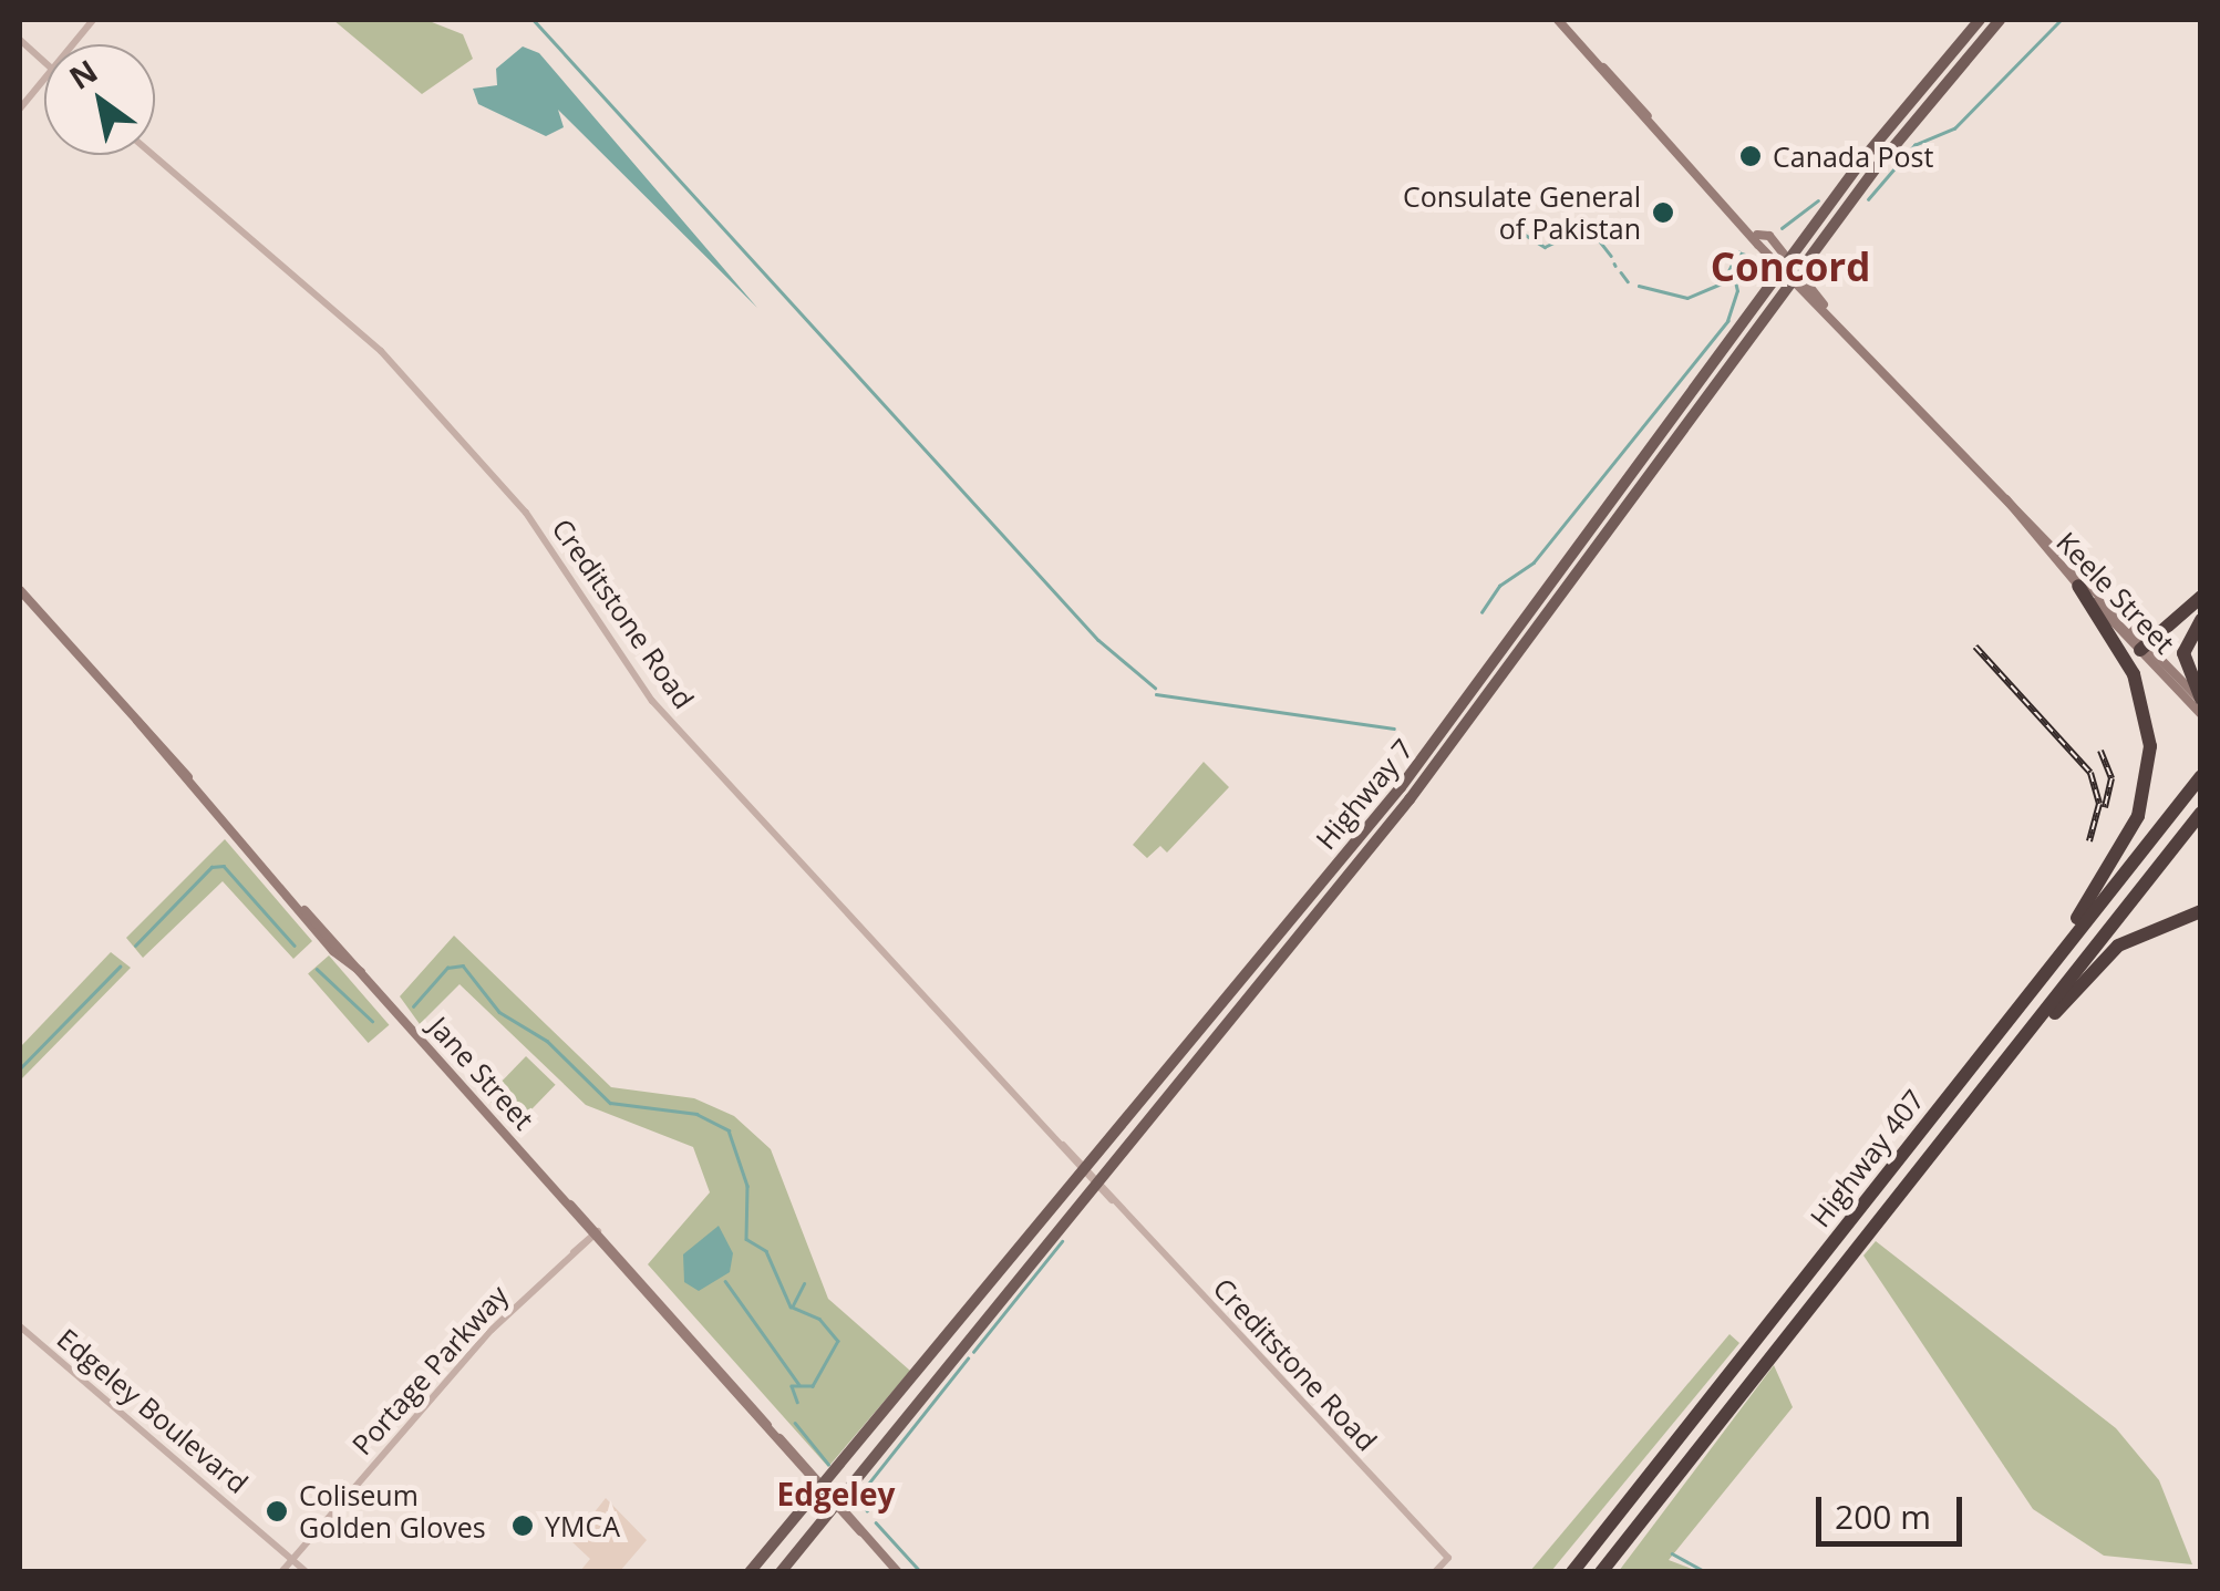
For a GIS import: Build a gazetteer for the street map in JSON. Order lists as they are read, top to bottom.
{
  "streets": {
    "highway": ["Highway 407"],
    "main road": ["Keele Street", "Highway 7", "Jane Street"],
    "street": ["Creditstone Road", "Portage Parkway", "Edgeley Boulevard"]
  },
  "crossings": [
    ["Keele Street", "Highway 7"],
    ["Creditstone Road", "Highway 7"],
    ["Highway 7", "Jane Street"],
    ["Jane Street", "Portage Parkway"],
    ["Portage Parkway", "Edgeley Boulevard"]
  ],
  "districts": ["Concord", "Edgeley"],
  "places": [
    "Canada Post",
    "Consulate General of Pakistan",
    "Coliseum Golden Gloves",
    "YMCA"
  ],
  "scale_bar": "200 m",
  "north": "top left"
}
